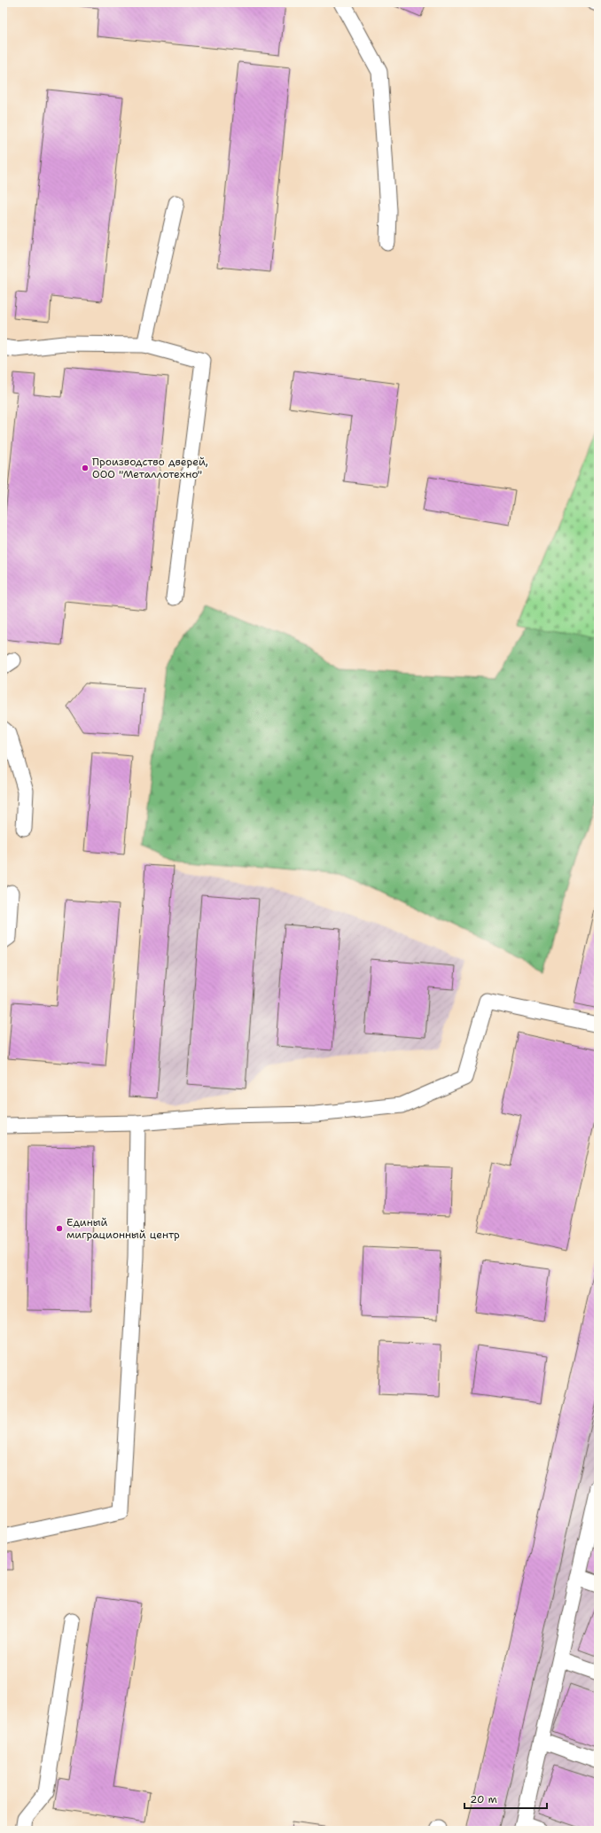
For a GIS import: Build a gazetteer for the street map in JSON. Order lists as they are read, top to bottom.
{
  "places": ["Производство дверей, ООО \"Металлотехно\"", "Единый миграционный центр"],
  "scale_bar": "20 m"
}
